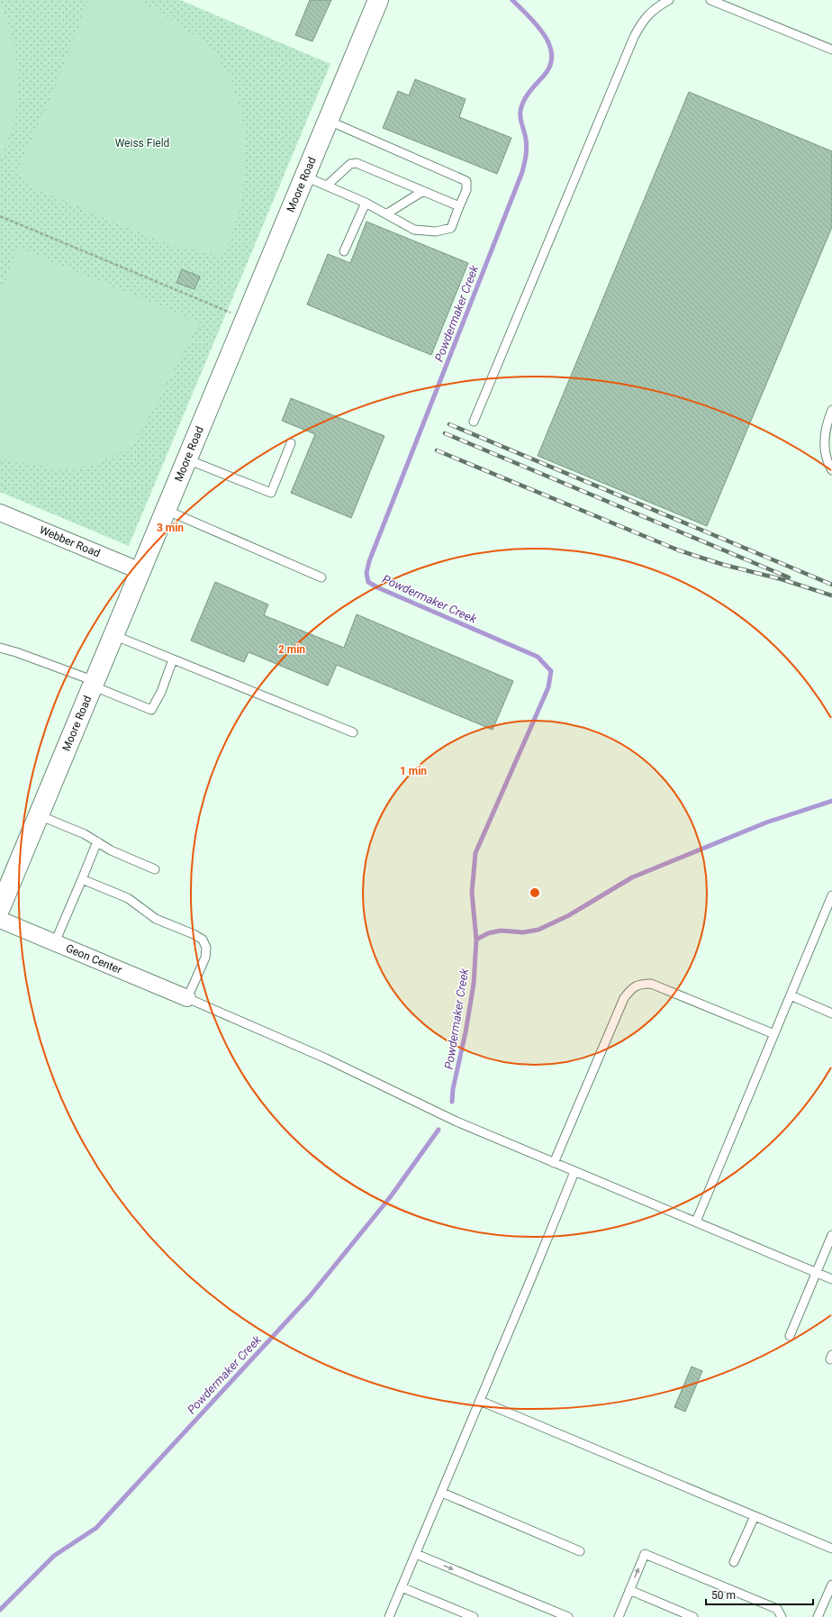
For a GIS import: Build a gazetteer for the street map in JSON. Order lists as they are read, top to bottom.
{
  "streets": {
    "street": ["Moore Road", "Webber Road", "Geon Center"]
  },
  "crossings": [
    ["Moore Road", "Webber Road"]
  ],
  "water": ["Powdermaker Creek"],
  "parks": ["Weiss Field"],
  "scale_bar": "50 m",
  "rings": ["3 min", "2 min", "1 min"]
}
